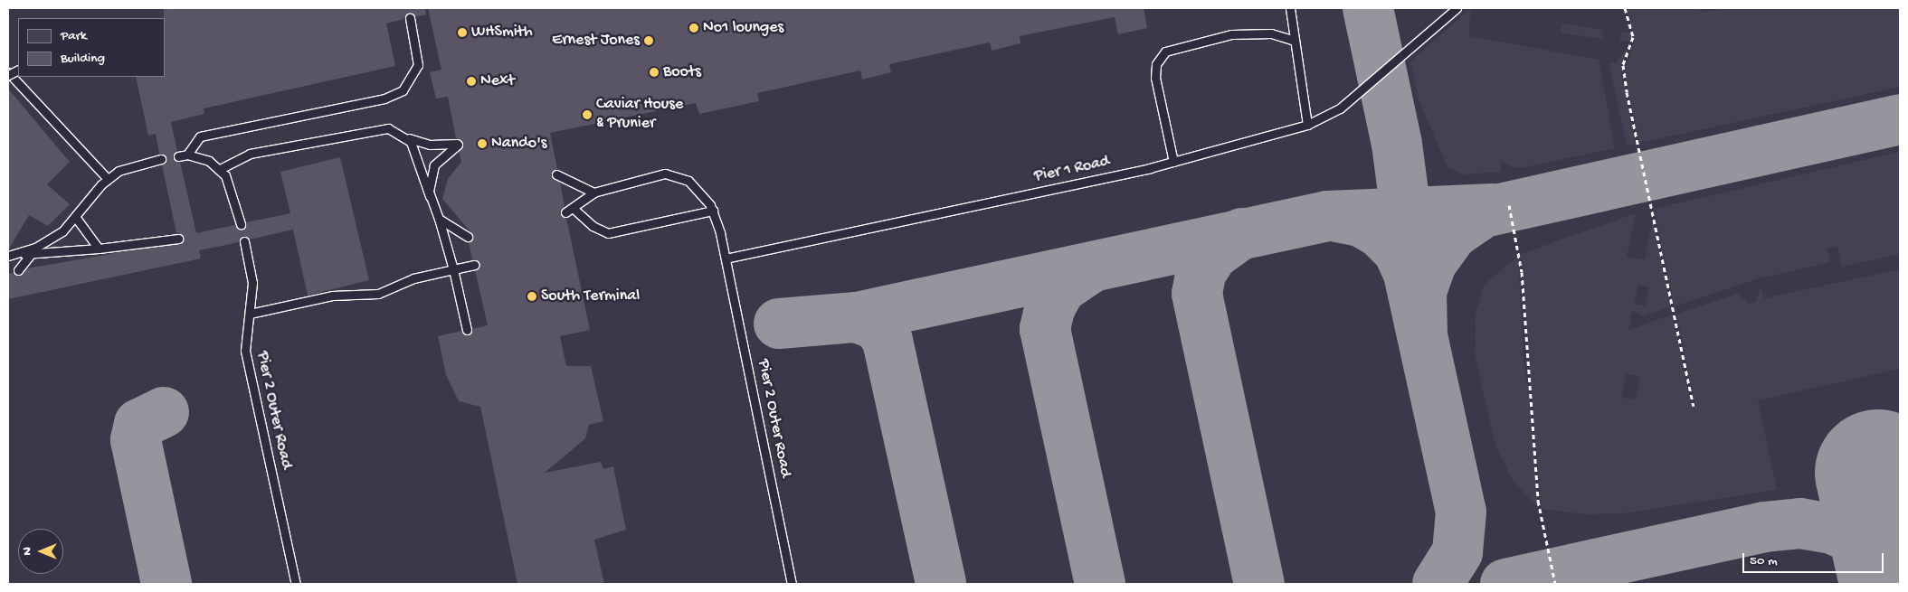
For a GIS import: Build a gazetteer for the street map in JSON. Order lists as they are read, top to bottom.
{
  "streets": {
    "lane": ["Pier 1 Road", "Pier 2 Outer Road"]
  },
  "crossings": [
    ["Pier 1 Road", "Pier 2 Outer Road"]
  ],
  "places": [
    "No1 lounges",
    "WHSmith",
    "Ernest Jones",
    "Boots",
    "Next",
    "Caviar House & Prunier",
    "Nando's",
    "South Terminal"
  ],
  "legend": ["Park", "Building"],
  "scale_bar": "50 m",
  "north": "left"
}
